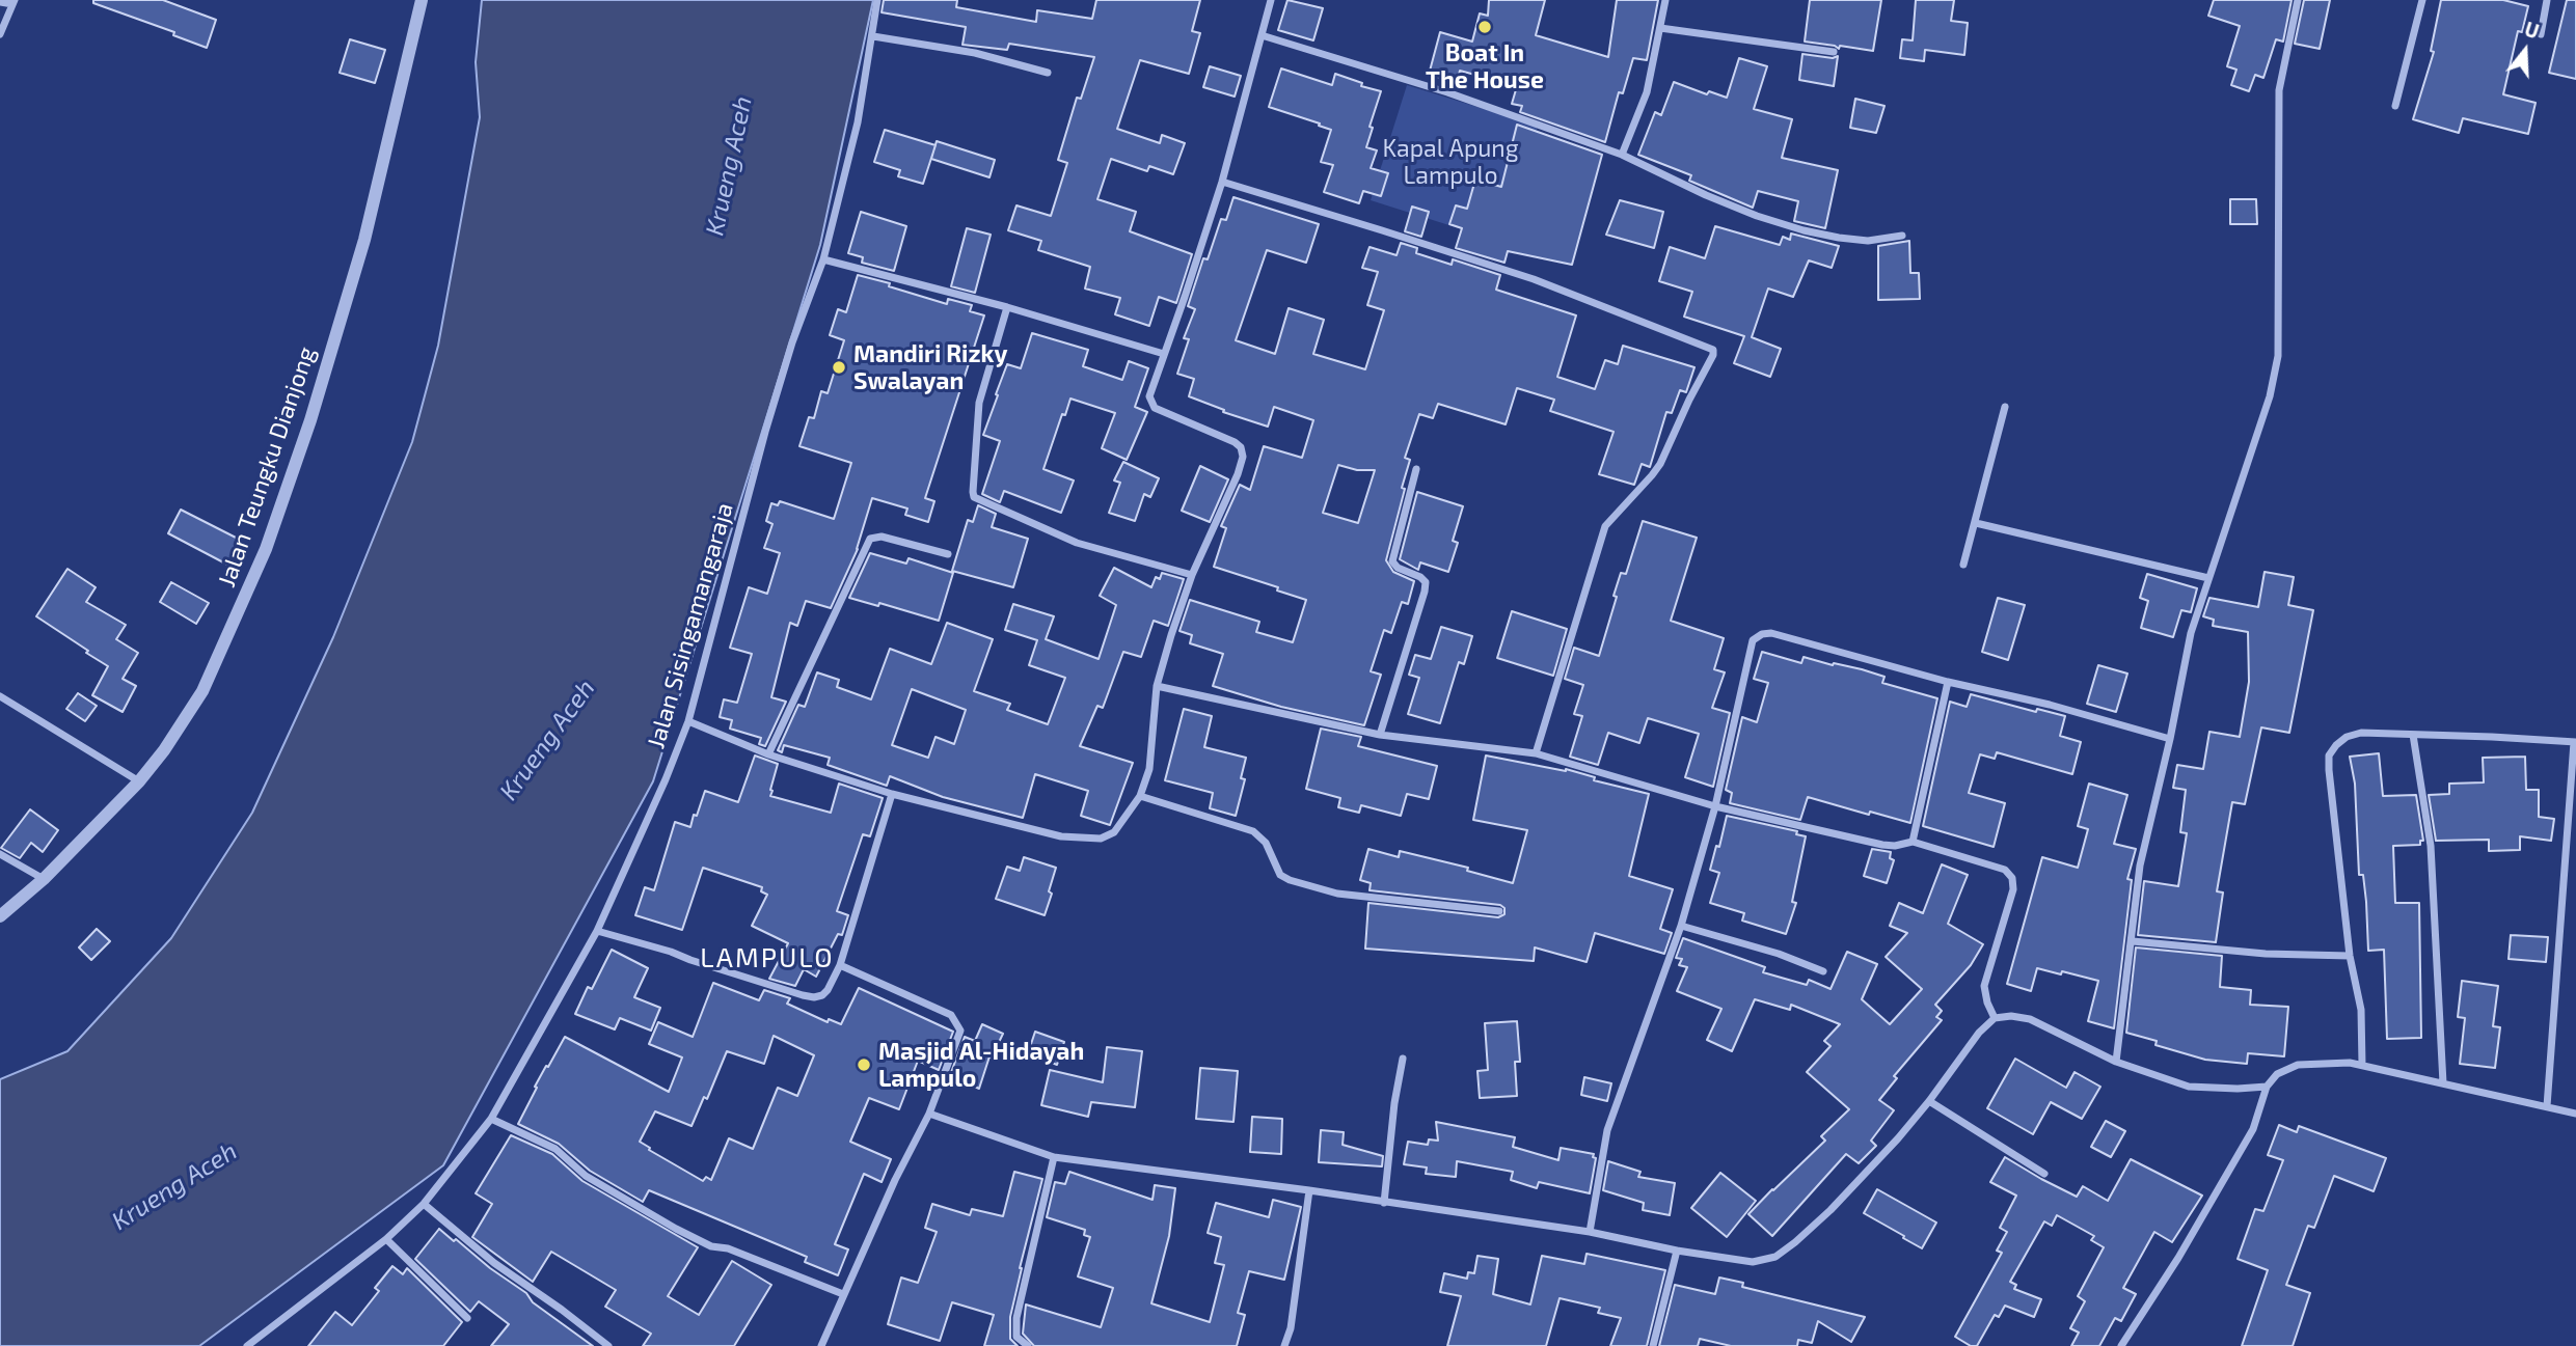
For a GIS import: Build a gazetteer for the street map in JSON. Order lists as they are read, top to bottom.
{
  "streets": {
    "street": ["Jalan Teungku Dianjong", "Jalan Sisingamangaraja"]
  },
  "districts": ["LAMPULO"],
  "water": ["Krueng Aceh"],
  "parks": ["Kapal Apung Lampulo"],
  "places": ["Boat In The House", "Mandiri Rizky Swalayan", "Masjid Al-Hidayah Lampulo"],
  "north": "top"
}
